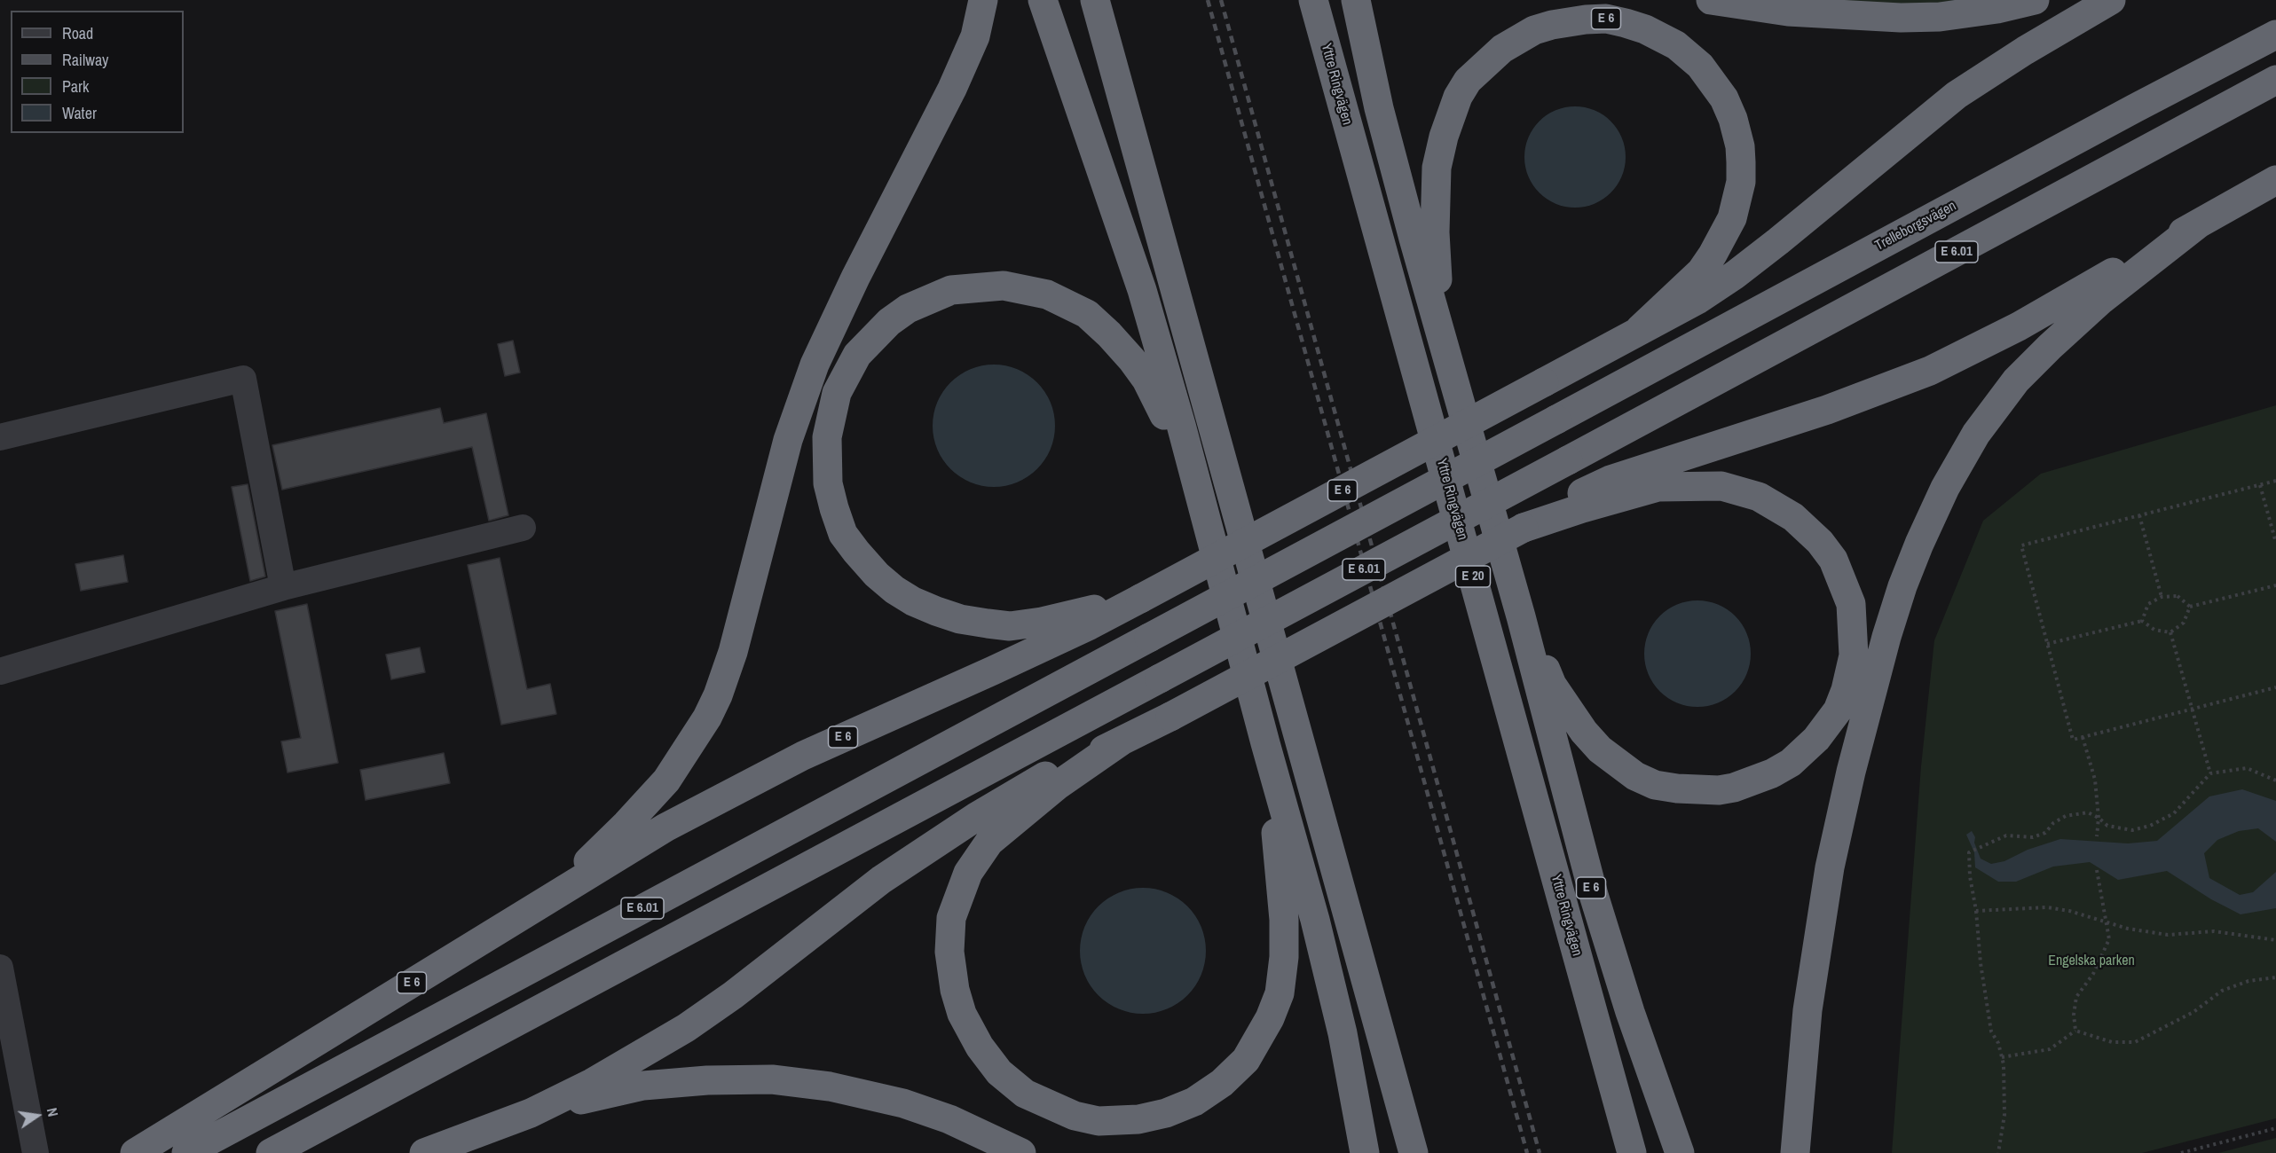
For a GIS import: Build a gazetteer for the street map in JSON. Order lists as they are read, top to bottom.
{
  "streets": {
    "highway": [
      "E 6",
      "Yttre Ringvägen",
      "Trelleborgsvägen",
      "E 6.01",
      "E 20"
    ]
  },
  "parks": ["Engelska parken"],
  "legend": [
    "Road",
    "Railway",
    "Park",
    "Water"
  ],
  "north": "right"
}
